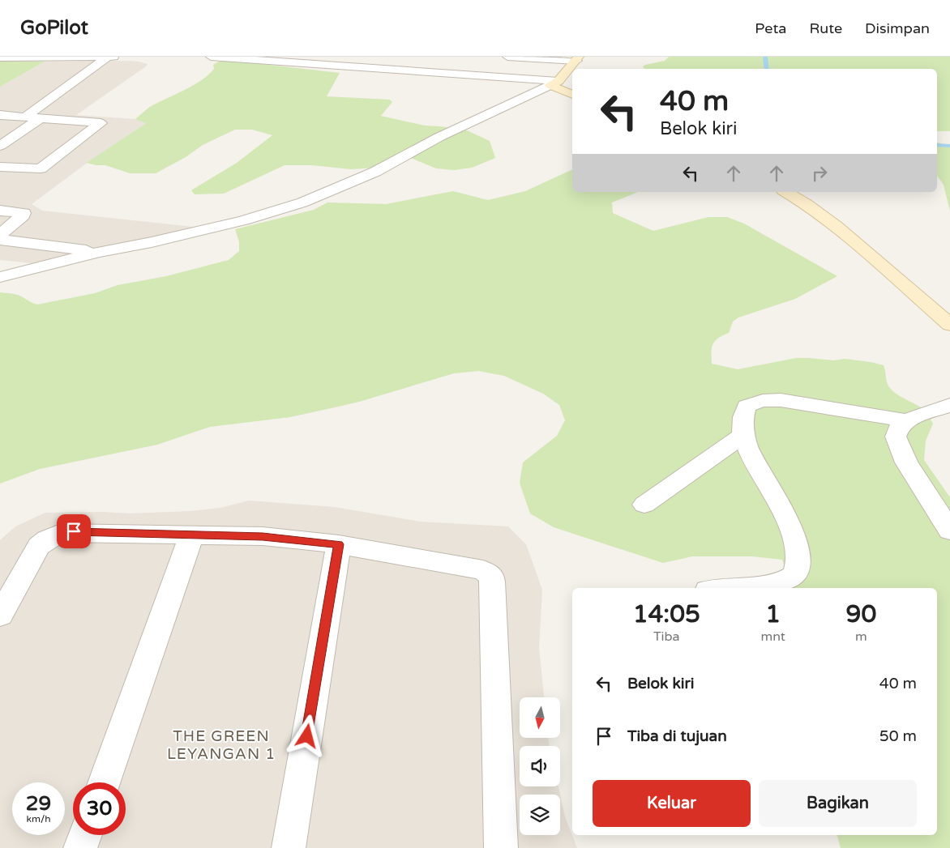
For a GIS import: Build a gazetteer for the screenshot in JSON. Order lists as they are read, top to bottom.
{
  "districts": ["THE GREEN LEYANGAN 1"],
  "north": "bottom",
  "page": {
    "header": "GoPilot",
    "nav": ["Peta", "Rute", "Disimpan"],
    "turn": ["40 m", "Belok kiri"],
    "eta": [
      "14:05",
      "Tiba",
      "1",
      "mnt",
      "90",
      "m"
    ],
    "list": [
      {
        "name": "Belok kiri",
        "value": "40 m"
      },
      {
        "name": "Tiba di tujuan",
        "value": "50 m"
      }
    ],
    "buttons": ["Keluar", "Bagikan"],
    "speed": "29 km/h",
    "limit": "30"
  }
}
